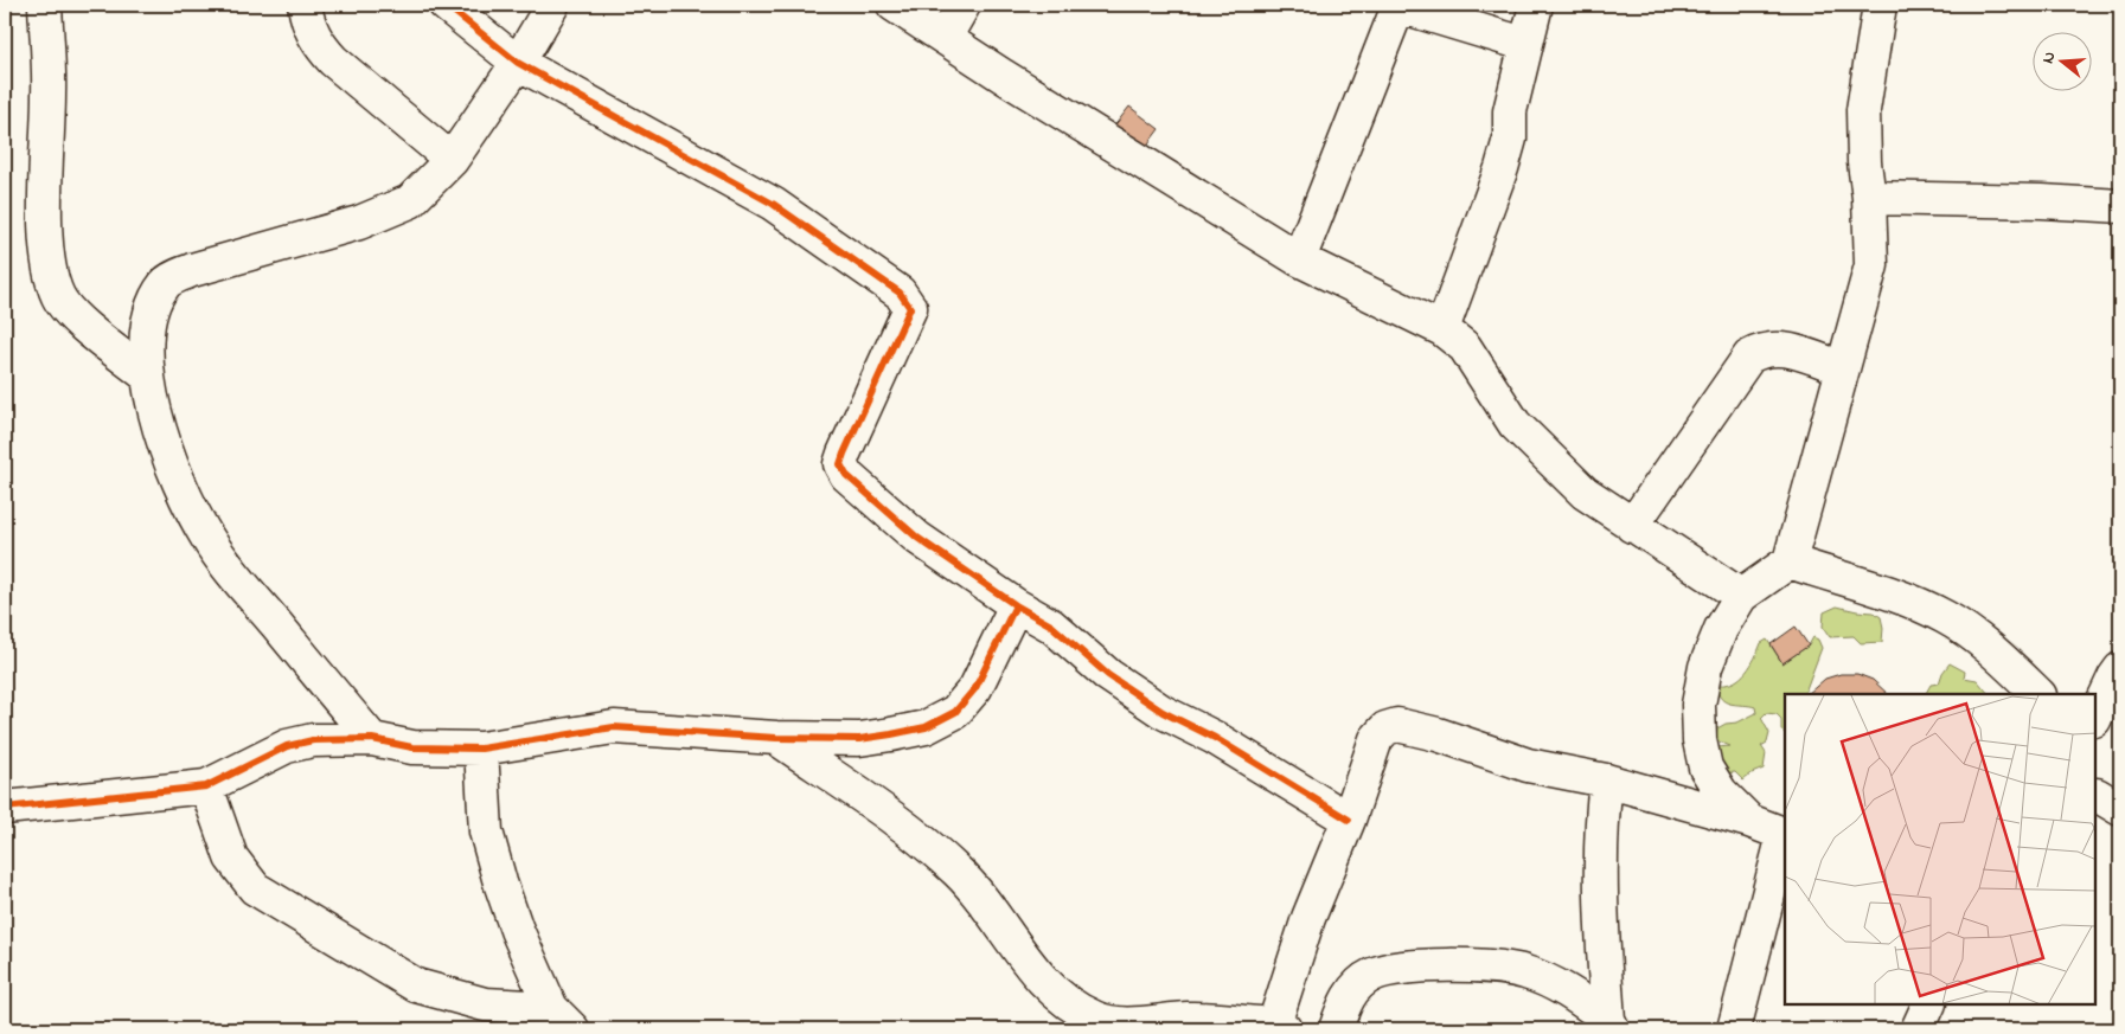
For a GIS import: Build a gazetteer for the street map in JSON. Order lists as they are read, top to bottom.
{
  "north": "left"
}
